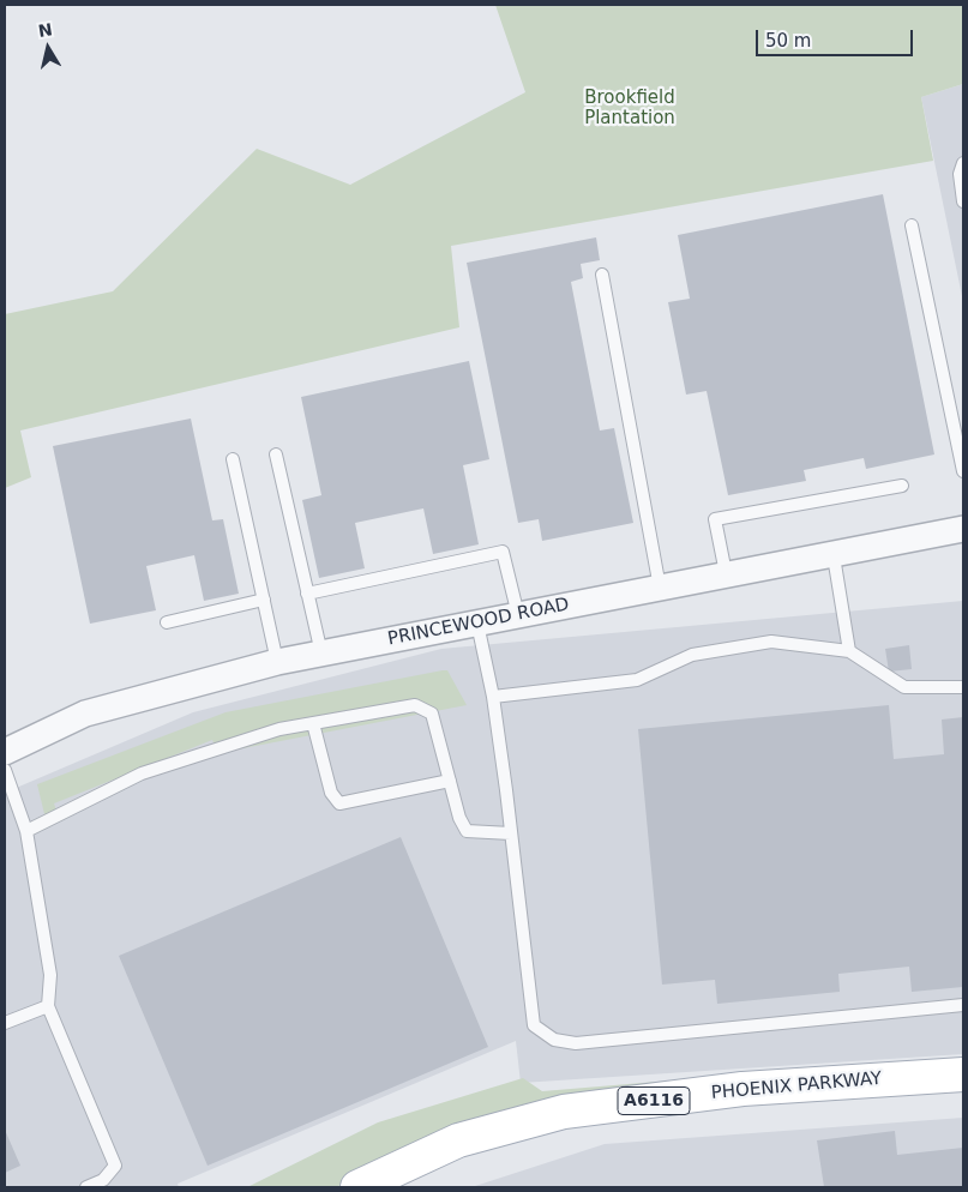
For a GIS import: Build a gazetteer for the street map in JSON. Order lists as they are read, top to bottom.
{
  "streets": {
    "main road": ["PHOENIX PARKWAY", "A6116"],
    "street": ["PRINCEWOOD ROAD"]
  },
  "parks": ["Brookfield Plantation"],
  "scale_bar": "50 m",
  "north": "top"
}
